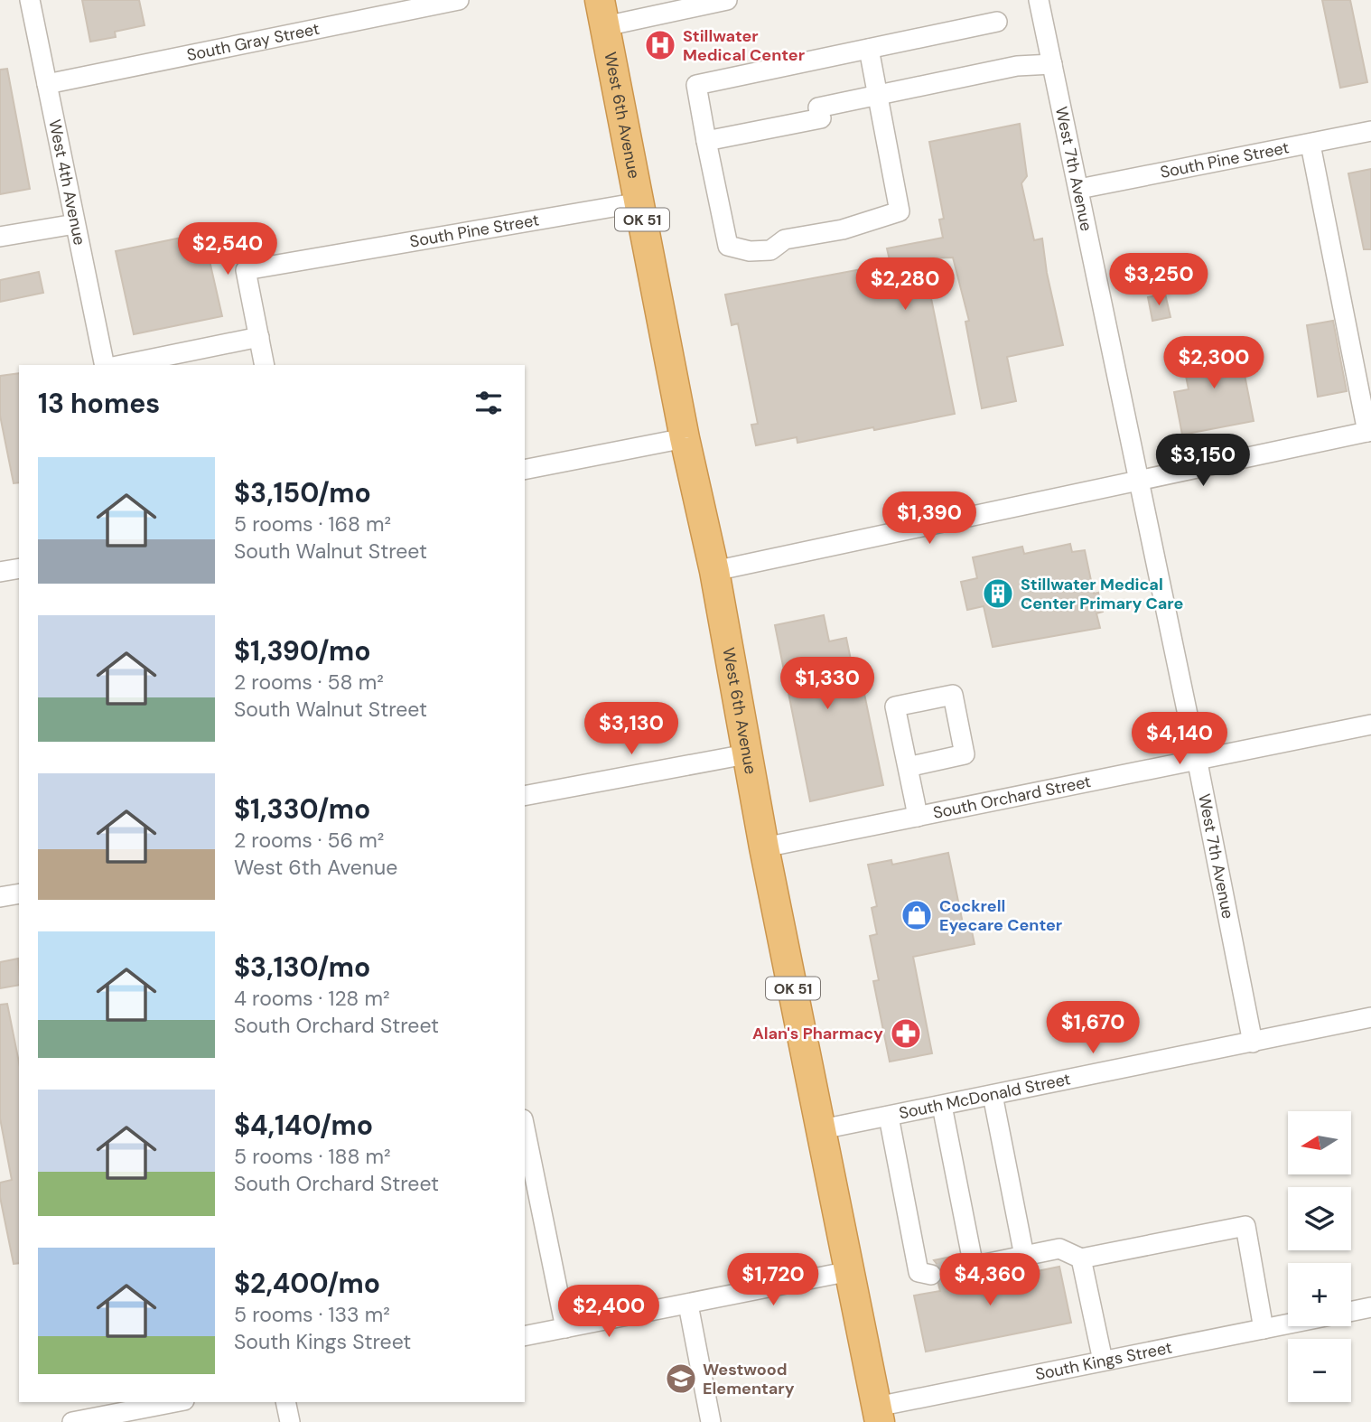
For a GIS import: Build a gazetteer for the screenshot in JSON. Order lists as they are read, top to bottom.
{
  "streets": {
    "highway": ["West 6th Avenue", "OK 51"],
    "street": [
      "South Gray Street",
      "South Pine Street",
      "West 7th Avenue",
      "West 4th Avenue",
      "South Orchard Street",
      "South McDonald Street",
      "South Kings Street"
    ]
  },
  "crossings": [
    ["South Gray Street", "West 4th Avenue"],
    ["West 6th Avenue", "South Pine Street"],
    ["West 6th Avenue", "South Orchard Street"],
    ["West 6th Avenue", "South McDonald Street"],
    ["West 6th Avenue", "South Kings Street"],
    ["South Pine Street", "West 7th Avenue"],
    ["West 7th Avenue", "South Orchard Street"],
    ["West 7th Avenue", "South McDonald Street"]
  ],
  "places": {
    "hospital": ["Stillwater Medical Center"],
    "building": ["Stillwater Medical Center Primary Care"],
    "shop": ["Cockrell Eyecare Center"],
    "pharmacy": ["Alan's Pharmacy"],
    "school or university": ["Westwood Elementary"]
  },
  "north": "left",
  "page": {
    "price": [
      "$2,540",
      "$3,250",
      "$2,280",
      "$2,300",
      "$3,150",
      "$1,390",
      "$1,330",
      "$3,130",
      "$4,140",
      "$1,670",
      "$1,720",
      "$4,360",
      "$2,400"
    ],
    "heading": "13 homes",
    "list": [
      {
        "name": "$3,150/mo",
        "note": "5 rooms · 168 m² · South Walnut Street"
      },
      {
        "name": "$1,390/mo",
        "note": "2 rooms · 58 m² · South Walnut Street"
      },
      {
        "name": "$1,330/mo",
        "note": "2 rooms · 56 m² · West 6th Avenue"
      },
      {
        "name": "$3,130/mo",
        "note": "4 rooms · 128 m² · South Orchard Street"
      },
      {
        "name": "$4,140/mo",
        "note": "5 rooms · 188 m² · South Orchard Street"
      },
      {
        "name": "$2,400/mo",
        "note": "5 rooms · 133 m² · South Kings Street"
      }
    ],
    "map_buttons": ["+", "−"]
  }
}
